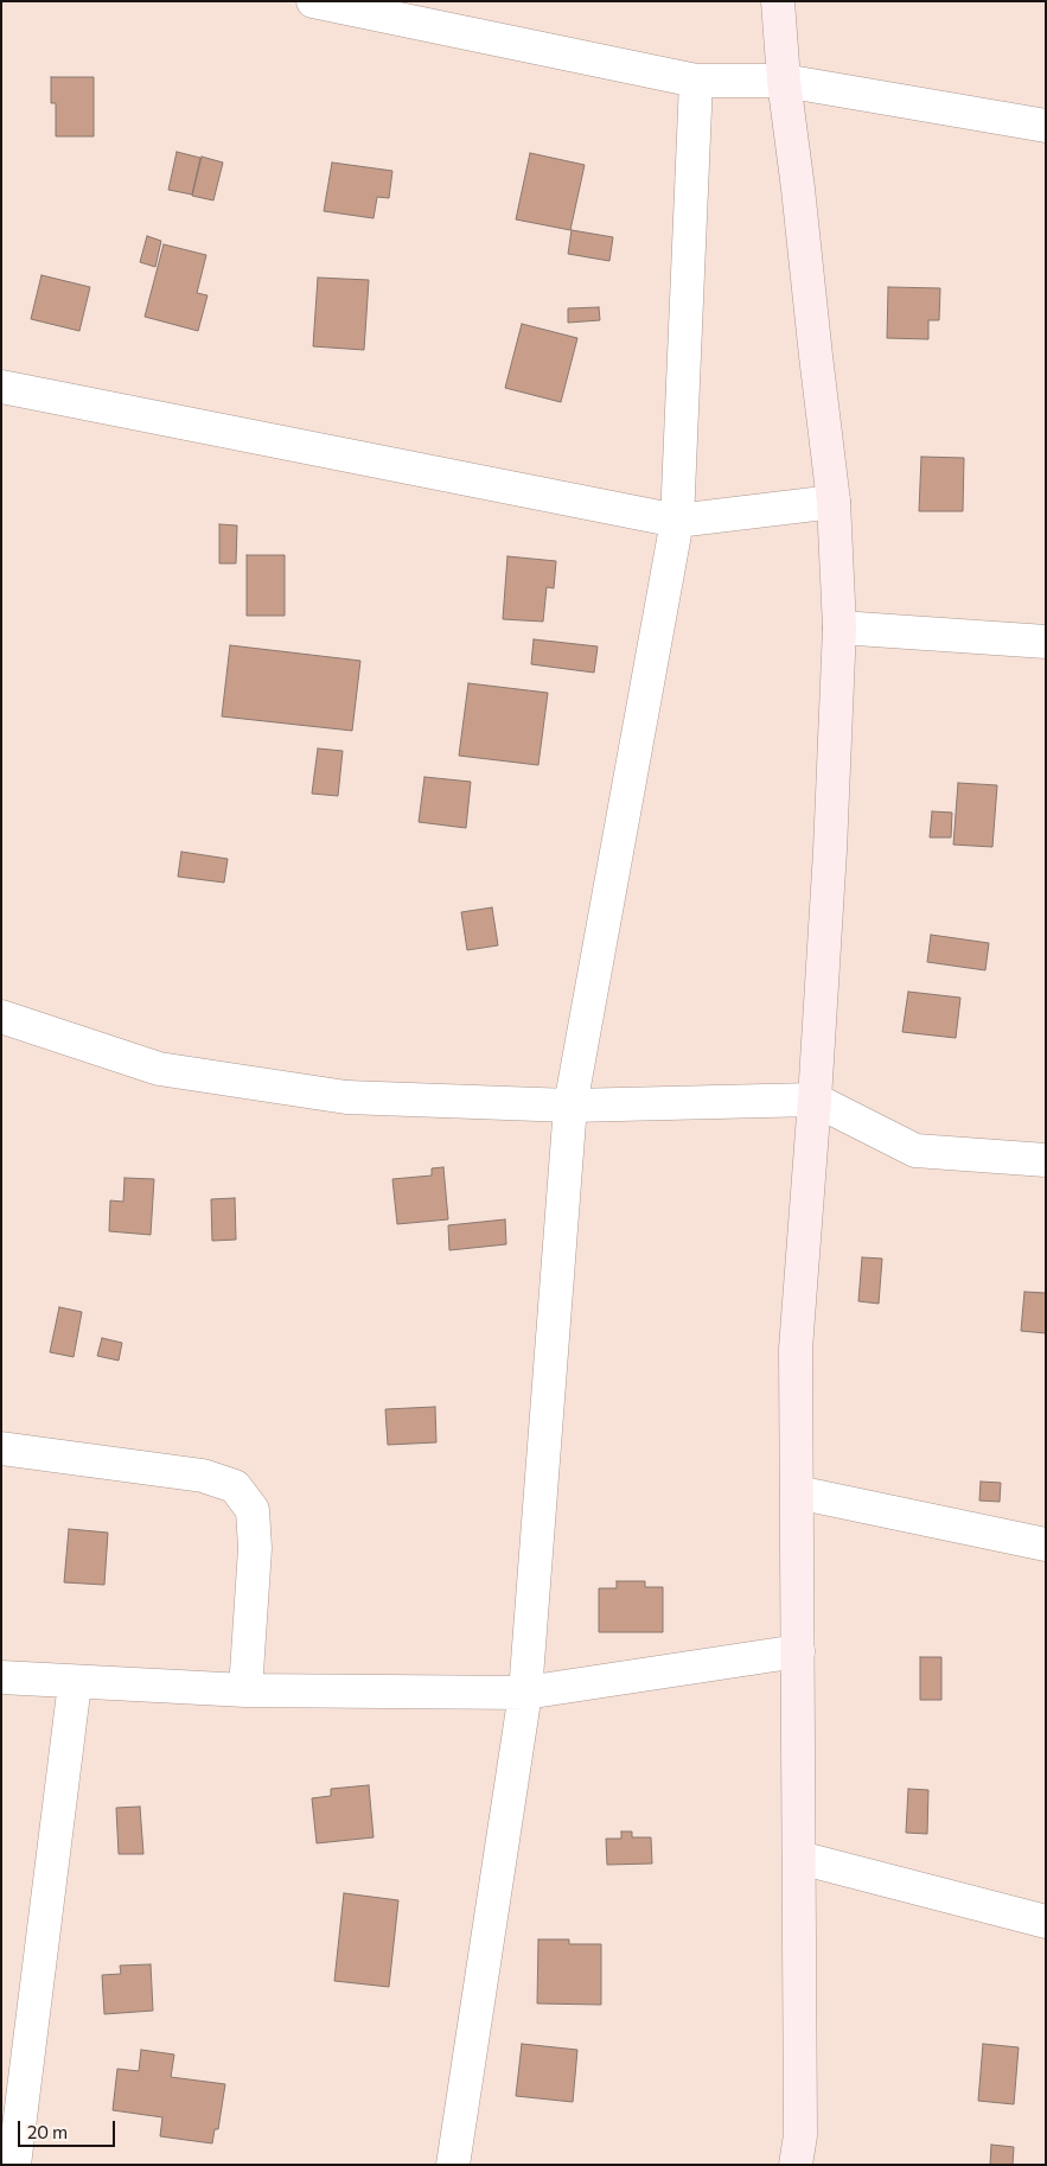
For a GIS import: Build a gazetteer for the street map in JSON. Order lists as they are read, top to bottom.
{
  "scale_bar": "20 m"
}
